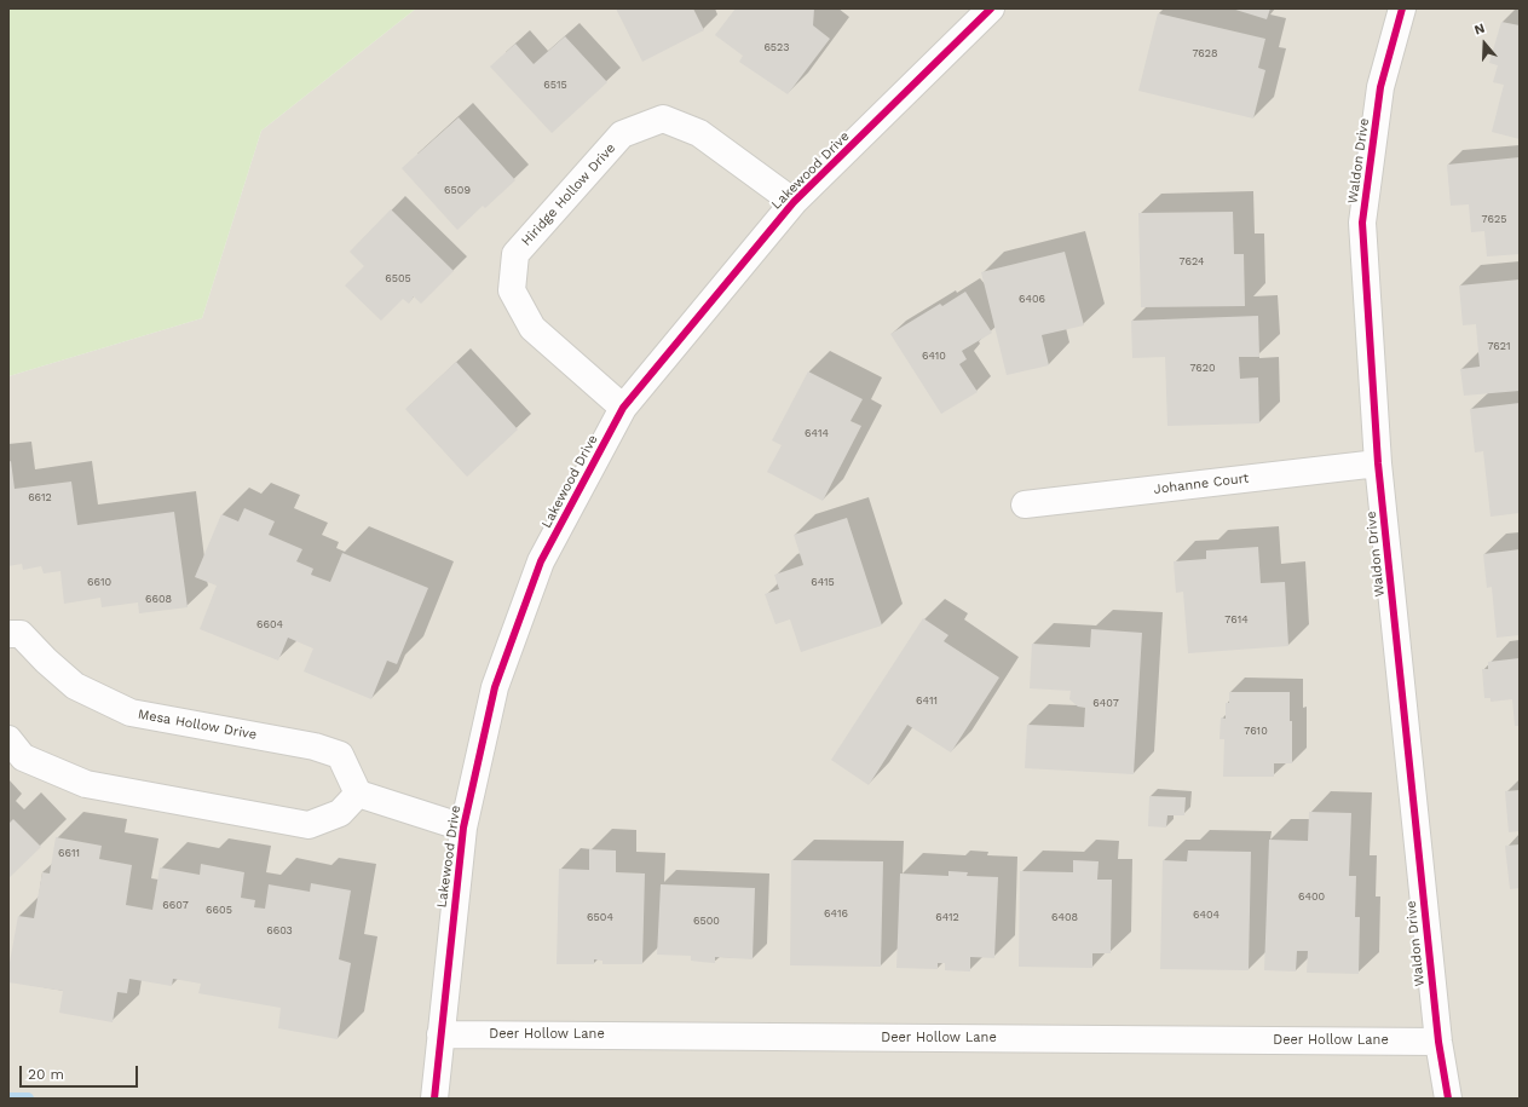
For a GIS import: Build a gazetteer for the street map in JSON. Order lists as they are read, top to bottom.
{
  "streets": {
    "street": [
      "Waldon Drive",
      "Lakewood Drive",
      "Hiridge Hollow Drive",
      "Johanne Court",
      "Mesa Hollow Drive",
      "Deer Hollow Lane"
    ]
  },
  "crossings": [
    ["Waldon Drive", "Johanne Court"],
    ["Waldon Drive", "Deer Hollow Lane"],
    ["Lakewood Drive", "Hiridge Hollow Drive"],
    ["Lakewood Drive", "Deer Hollow Lane"]
  ],
  "house_numbers": [
    "6523",
    "7628",
    "6515",
    "6509",
    "7625",
    "7624",
    "6505",
    "6406",
    "7621",
    "6410",
    "7620",
    "6414",
    "6612",
    "6610",
    "6415",
    "6608",
    "7614",
    "6604",
    "6411",
    "6407",
    "7610",
    "6611",
    "6400",
    "6607",
    "6605",
    "6416",
    "6404",
    "6504",
    "6412",
    "6408",
    "6500",
    "6603"
  ],
  "scale_bar": "20 m",
  "north": "top"
}
